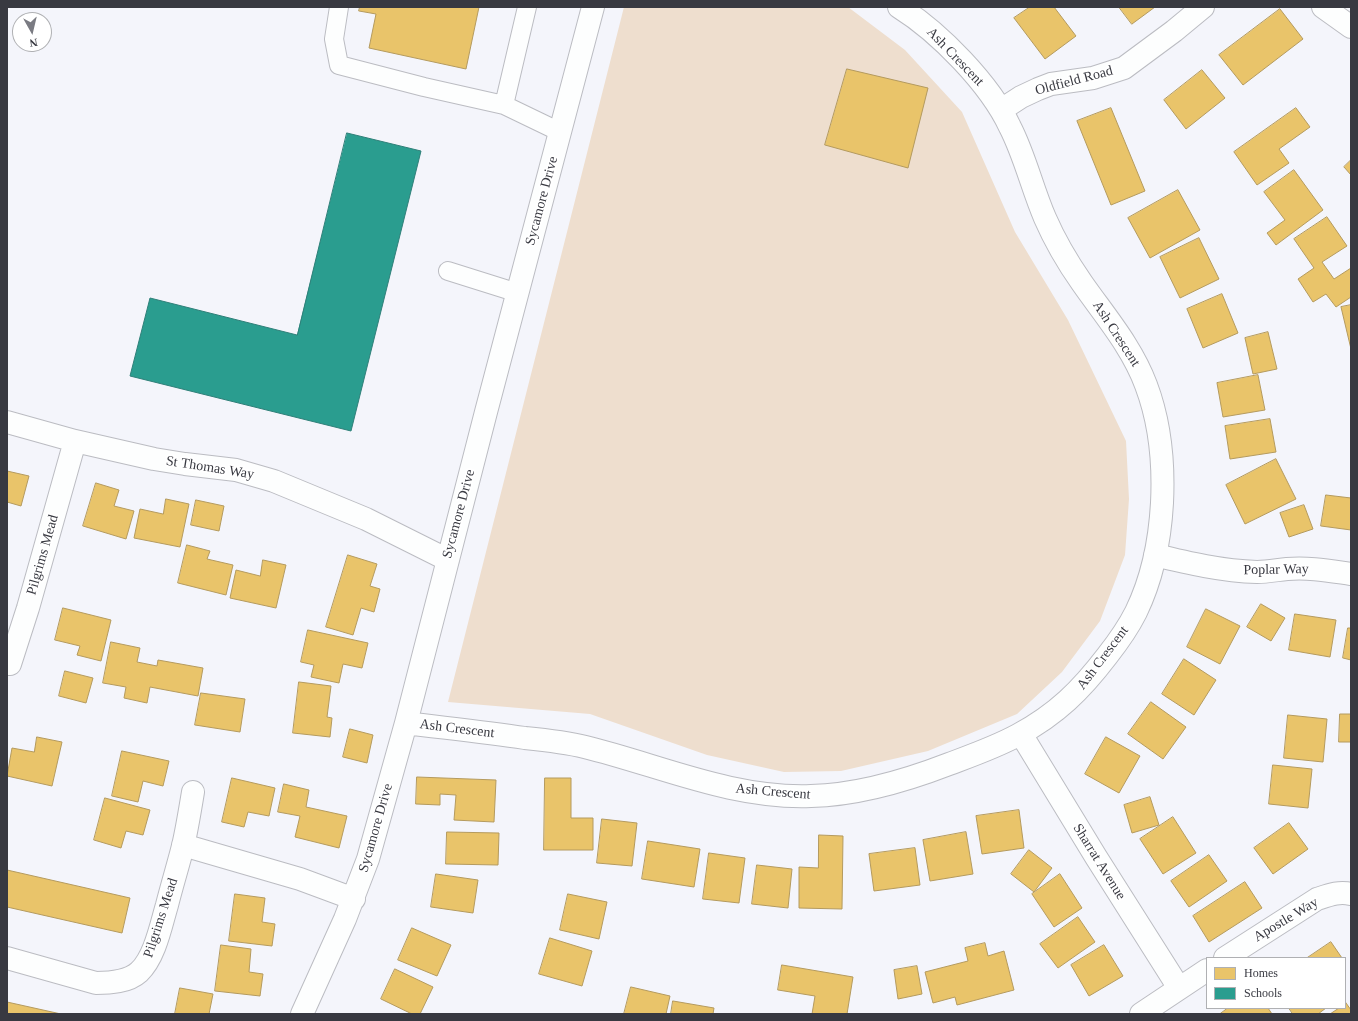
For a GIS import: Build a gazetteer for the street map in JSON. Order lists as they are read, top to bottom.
{
  "streets": {
    "street": [
      "Ash Crescent",
      "Oldfield Road",
      "Sycamore Drive",
      "St Thomas Way",
      "Pilgrims Mead",
      "Poplar Way",
      "Sharrat Avenue",
      "Apostle Way"
    ]
  },
  "crossings": [
    ["Ash Crescent", "Oldfield Road"],
    ["Ash Crescent", "Sycamore Drive"],
    ["Ash Crescent", "Poplar Way"],
    ["Ash Crescent", "Sharrat Avenue"],
    ["Sycamore Drive", "St Thomas Way"],
    ["St Thomas Way", "Pilgrims Mead"]
  ],
  "legend": ["Homes", "Schools"],
  "north": "bottom"
}
